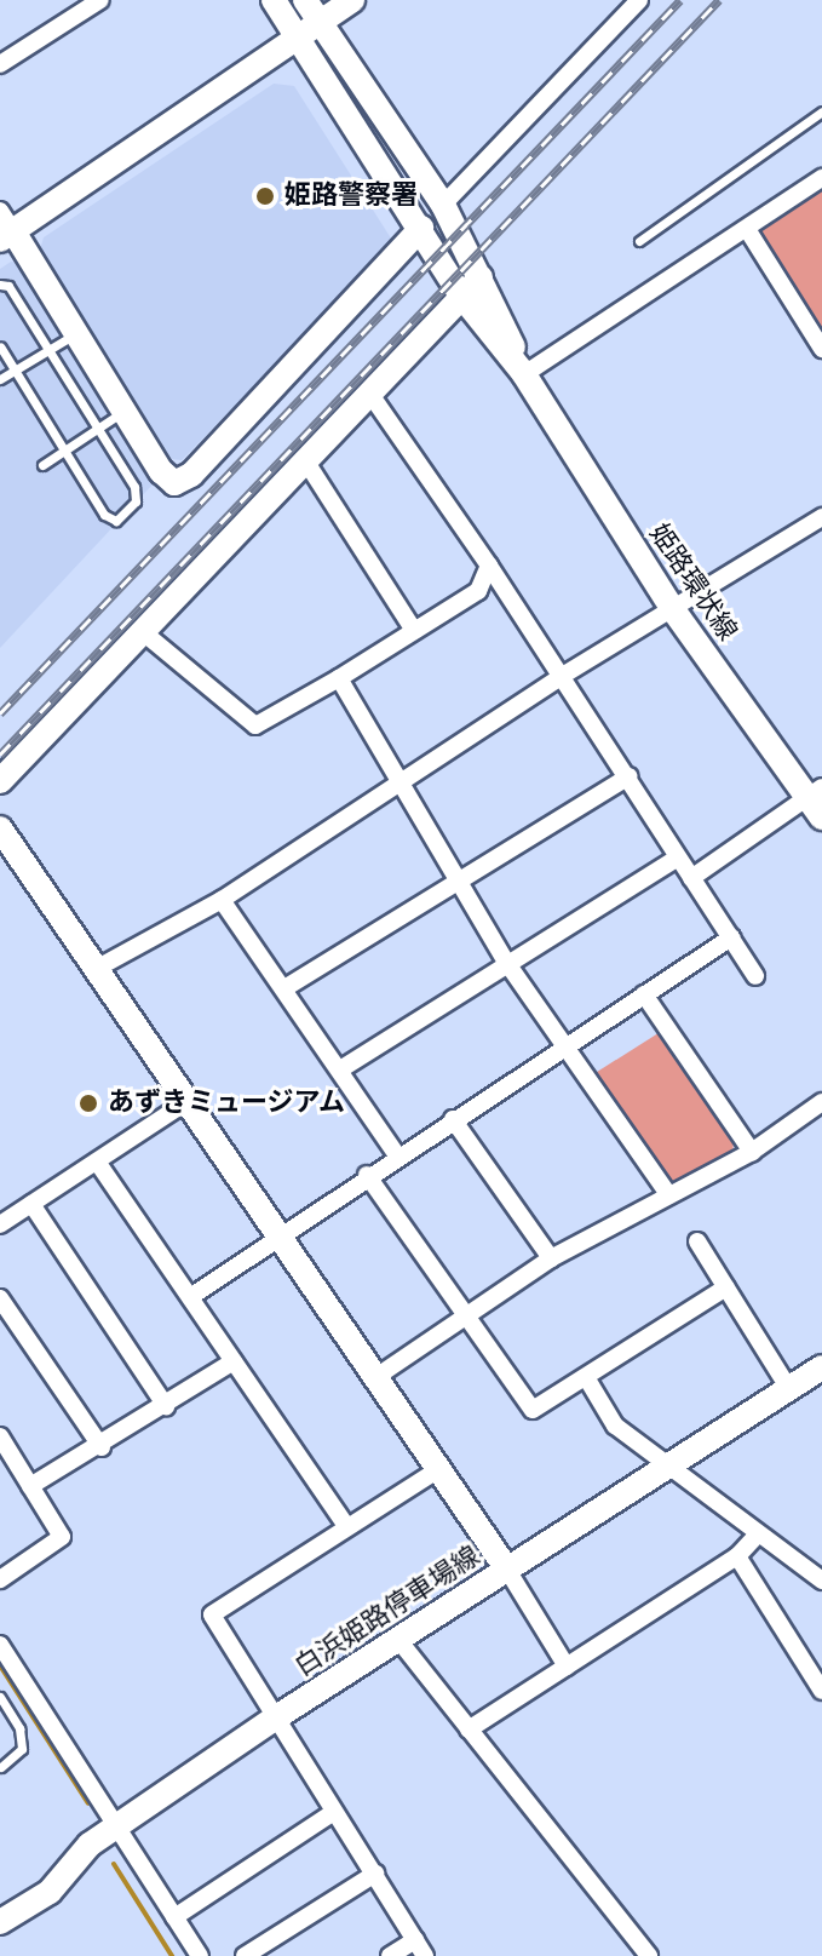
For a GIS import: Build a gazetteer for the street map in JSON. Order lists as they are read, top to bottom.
{
  "streets": {
    "street": ["姫路環状線", "白浜姫路停車場線"]
  },
  "places": ["姫路警察署", "あずきミュージアム"]
}
